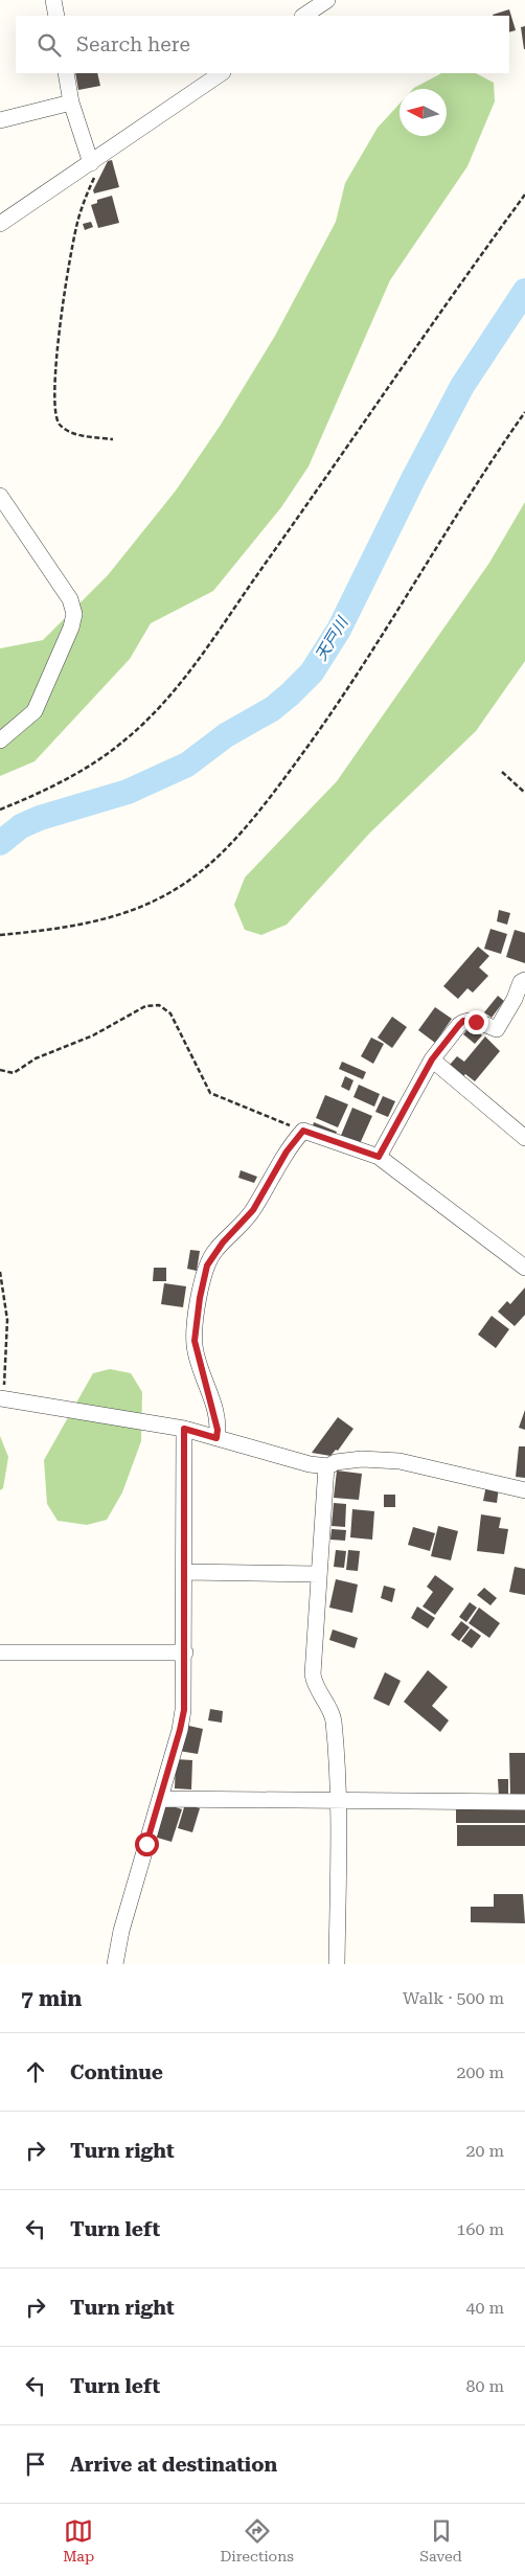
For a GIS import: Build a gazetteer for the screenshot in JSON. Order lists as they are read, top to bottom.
{
  "water": ["天戸川"],
  "north": "left",
  "page": {
    "search": "Search here",
    "heading": ["7 min", "Walk · 500 m"],
    "list": [
      ["Continue", "200 m"],
      ["Turn right", "20 m"],
      ["Turn left", "160 m"],
      ["Turn right", "40 m"],
      ["Turn left", "80 m"],
      "Arrive at destination"
    ],
    "nav": ["Map", "Directions", "Saved"]
  }
}
